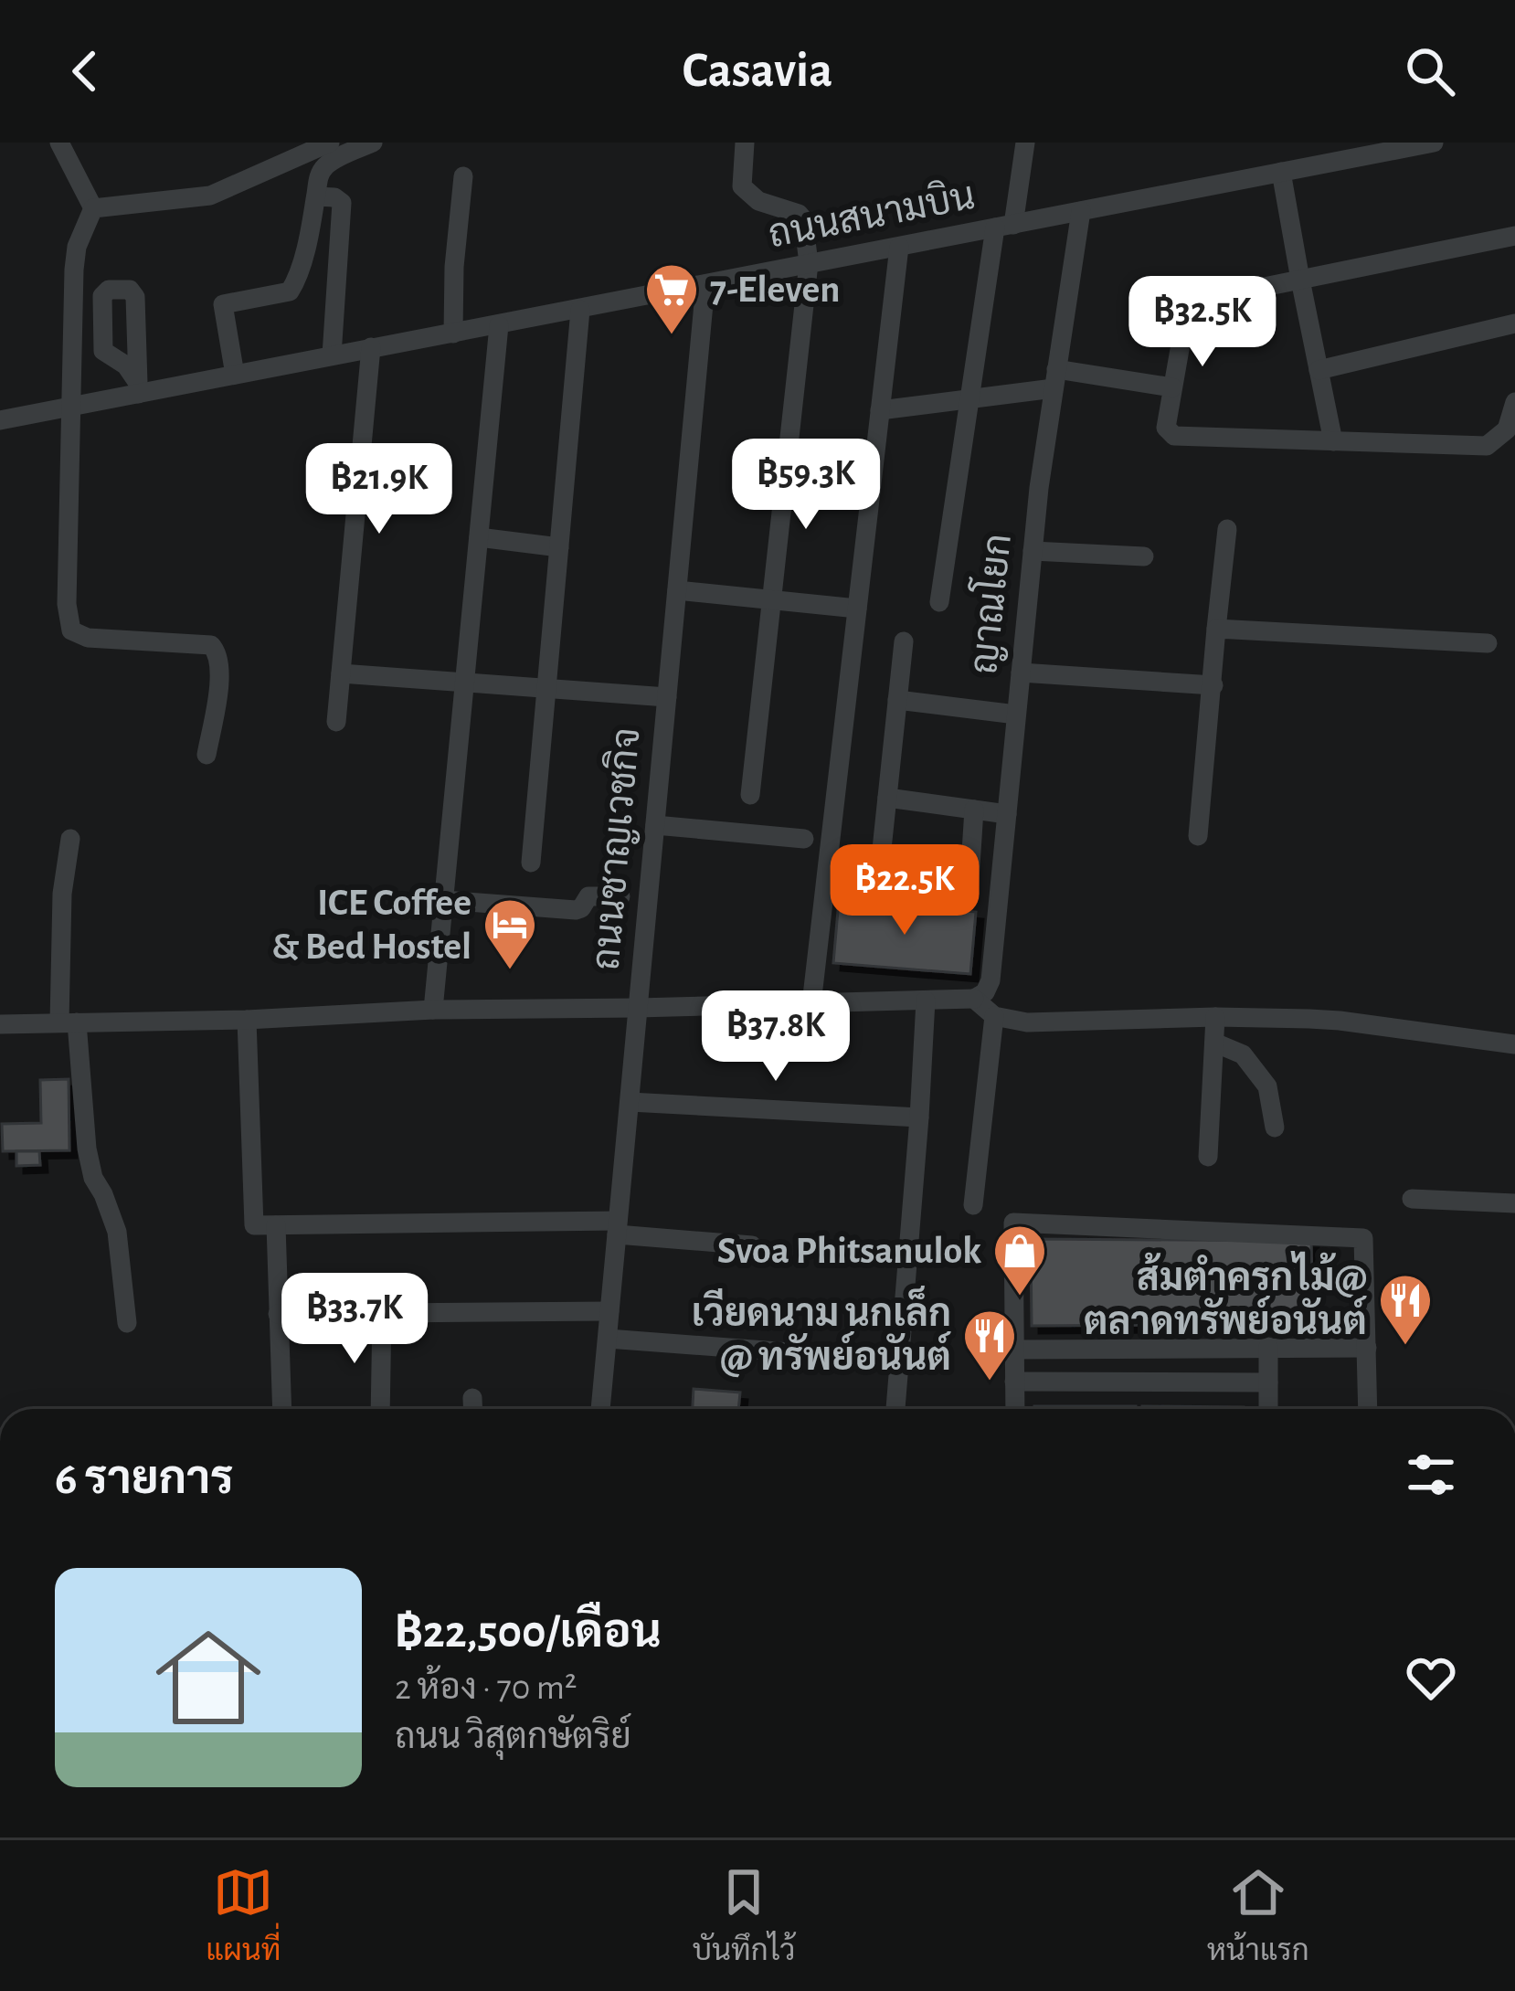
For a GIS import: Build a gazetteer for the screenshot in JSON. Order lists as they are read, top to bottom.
{
  "streets": {
    "street": ["ถนนสนามบิน", "ญาณโยก", "ถนนชาญเวชกิจ"]
  },
  "crossings": [
    ["ถนนสนามบิน", "ญาณโยก"],
    ["ถนนสนามบิน", "ถนนชาญเวชกิจ"]
  ],
  "places": {
    "supermarket": ["7-Eleven"],
    "hotel": ["ICE Coffee & Bed Hostel"],
    "shop": ["Svoa Phitsanulok"],
    "restaurant": ["ส้มตำครกไม้@ ตลาดทรัพย์อนันต์", "เวียดนาม นกเล็ก @ ทรัพย์อนันต์"]
  },
  "page": {
    "header": "Casavia",
    "price": [
      "฿32.5K",
      "฿59.3K",
      "฿21.9K",
      "฿22.5K",
      "฿37.8K",
      "฿33.7K"
    ],
    "heading": "6 รายการ",
    "list": [
      {
        "name": "฿22,500/เดือน",
        "note": "2 ห้อง · 70 m² · ถนน วิสุตกษัตริย์"
      }
    ],
    "tabs": ["แผนที่", "บันทึกไว้", "หน้าแรก"]
  }
}
